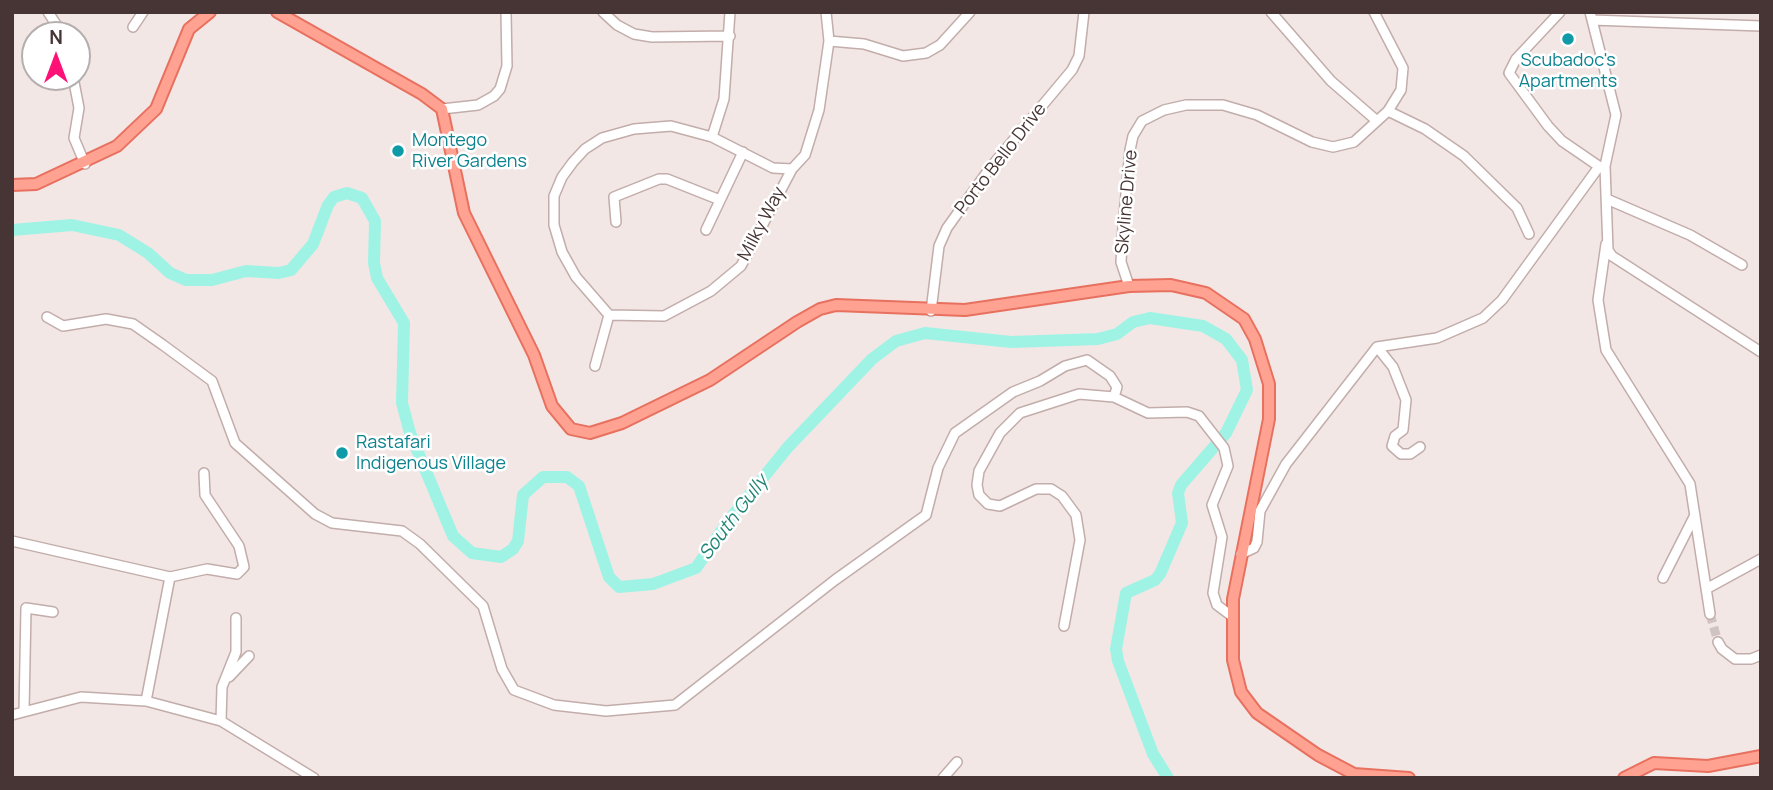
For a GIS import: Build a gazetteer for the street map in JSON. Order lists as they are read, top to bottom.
{
  "streets": {
    "street": ["Porto Bello Drive", "Skyline Drive", "Milky Way"]
  },
  "water": ["South Gully"],
  "places": ["Scubadoc's Apartments", "Montego River Gardens", "Rastafari Indigenous Village"],
  "north": "top"
}
